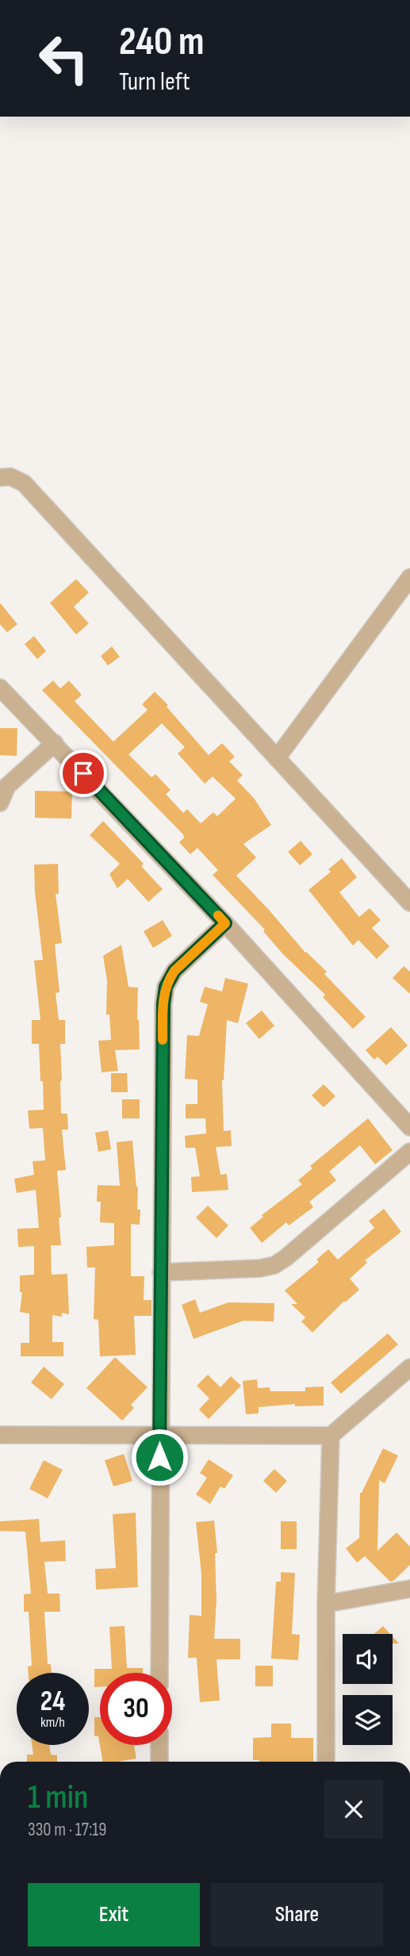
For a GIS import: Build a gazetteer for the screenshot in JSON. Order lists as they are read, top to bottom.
{
  "page": {
    "turn": ["240 m", "Turn left"],
    "speed": "24 km/h",
    "limit": "30",
    "heading": ["1 min", "330 m · 17:19"],
    "buttons": ["Exit", "Share"]
  }
}
